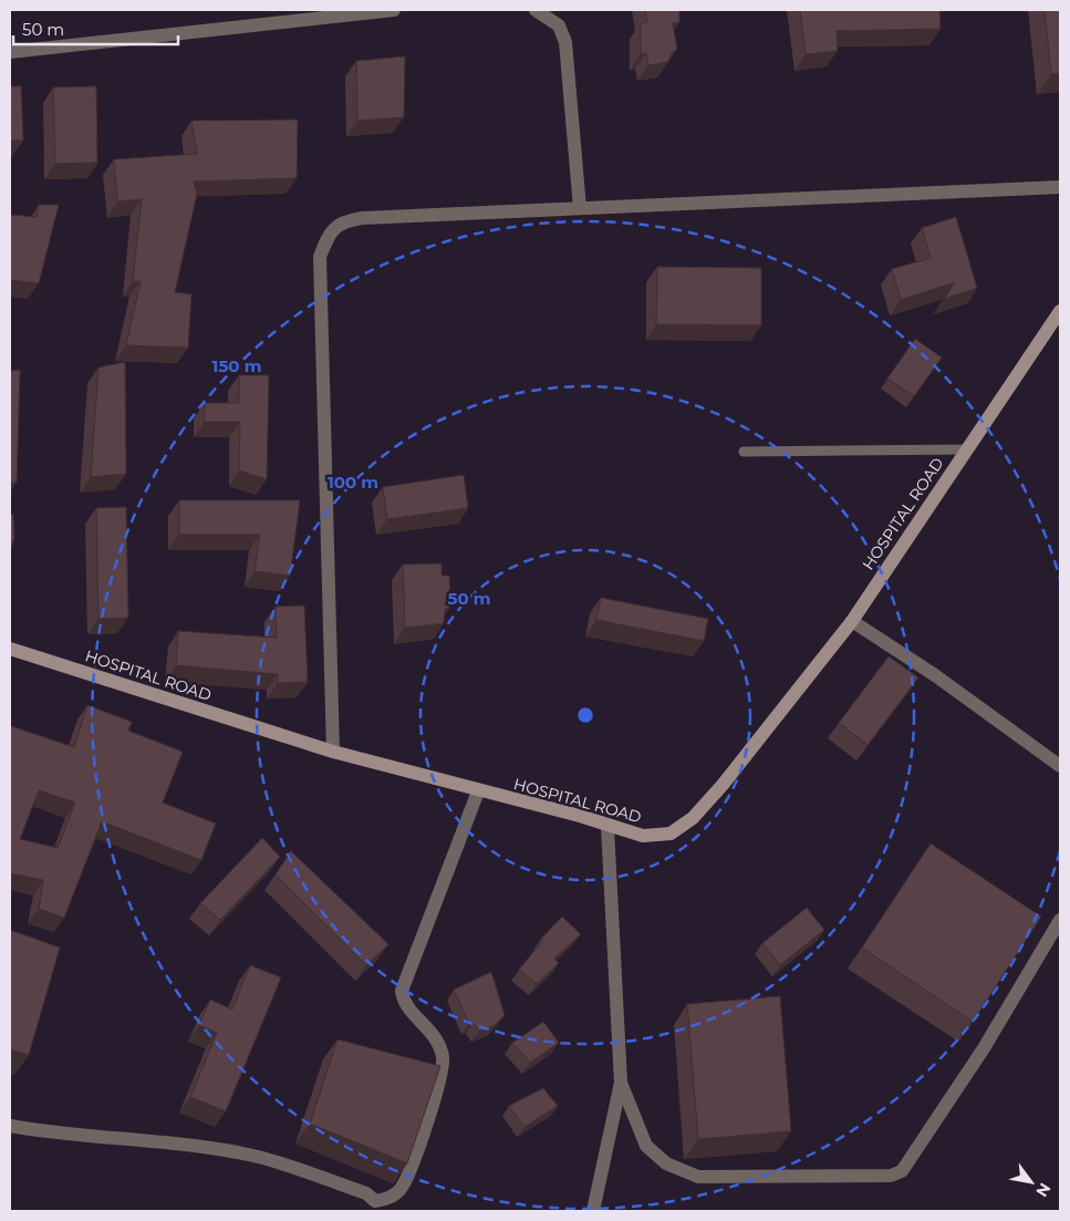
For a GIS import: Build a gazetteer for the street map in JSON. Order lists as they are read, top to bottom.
{
  "streets": {
    "street": ["HOSPITAL ROAD"]
  },
  "scale_bar": "50 m",
  "north": "bottom right",
  "rings": ["150 m", "100 m", "50 m"]
}
